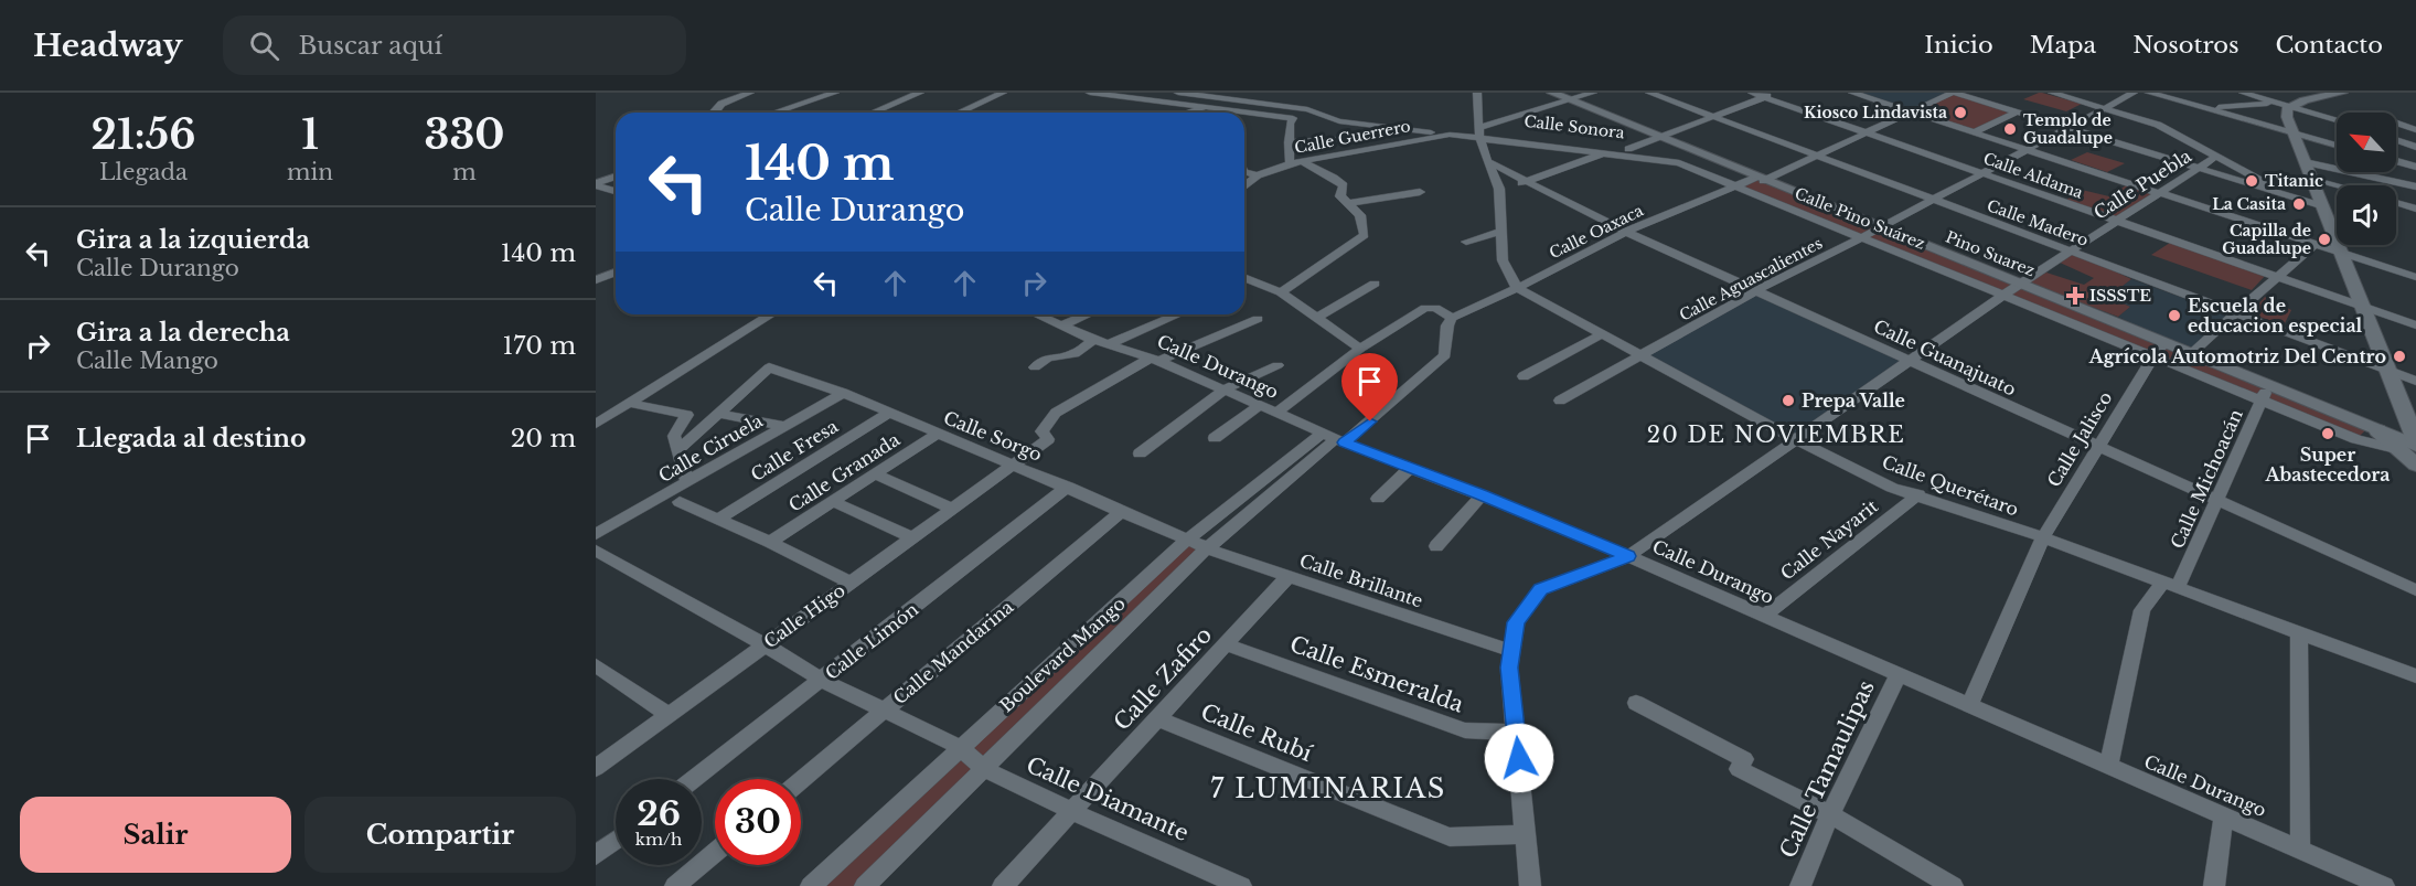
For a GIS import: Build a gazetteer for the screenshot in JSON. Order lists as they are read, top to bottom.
{
  "streets": {
    "street": [
      "Calle Sonora",
      "Calle Guerrero",
      "Calle Aldama",
      "Calle Puebla",
      "Calle Pino Suárez",
      "Calle Madero",
      "Calle Oaxaca",
      "Pino Suarez",
      "Calle Aguascalientes",
      "Calle Guanajuato",
      "Calle Durango",
      "Calle Sorgo",
      "Calle Jalisco",
      "Calle Ciruela",
      "Calle Fresa",
      "Calle Granada",
      "Calle Michoacán",
      "Calle Querétaro",
      "Calle Nayarit",
      "Calle Brillante",
      "Calle Higo",
      "Calle Limón",
      "Calle Mandarina",
      "Boulevard Mango",
      "Calle Esmeralda",
      "Calle Zafiro",
      "Calle Rubí",
      "Calle Tamaulipas",
      "Calle Diamante"
    ]
  },
  "crossings": [
    ["Calle Sonora", "Calle Guerrero"],
    ["Calle Sonora", "Calle Pino Suárez"],
    ["Calle Guerrero", "Calle Pino Suárez"],
    ["Calle Guerrero", "Pino Suarez"],
    ["Calle Aldama", "Calle Puebla"],
    ["Calle Aldama", "Calle Oaxaca"],
    ["Calle Aldama", "Calle Aguascalientes"],
    ["Calle Puebla", "Calle Pino Suárez"],
    ["Calle Puebla", "Calle Madero"],
    ["Calle Puebla", "Pino Suarez"],
    ["Calle Puebla", "Calle Guanajuato"],
    ["Calle Puebla", "Calle Durango"],
    ["Calle Puebla", "Calle Querétaro"],
    ["Calle Puebla", "Calle Brillante"],
    ["Calle Puebla", "Calle Esmeralda"],
    ["Calle Puebla", "Calle Rubí"],
    ["Calle Pino Suárez", "Calle Oaxaca"],
    ["Calle Pino Suárez", "Calle Aguascalientes"],
    ["Calle Pino Suárez", "Calle Jalisco"],
    ["Calle Pino Suárez", "Calle Michoacán"],
    ["Calle Madero", "Calle Oaxaca"],
    ["Calle Madero", "Calle Aguascalientes"],
    ["Calle Oaxaca", "Pino Suarez"],
    ["Calle Oaxaca", "Calle Guanajuato"],
    ["Calle Oaxaca", "Calle Querétaro"],
    ["Pino Suarez", "Calle Aguascalientes"],
    ["Pino Suarez", "Calle Jalisco"],
    ["Pino Suarez", "Calle Michoacán"],
    ["Calle Aguascalientes", "Calle Guanajuato"],
    ["Calle Aguascalientes", "Calle Querétaro"],
    ["Calle Guanajuato", "Calle Jalisco"],
    ["Calle Guanajuato", "Calle Michoacán"],
    ["Calle Durango", "Calle Jalisco"],
    ["Calle Durango", "Calle Michoacán"],
    ["Calle Durango", "Calle Nayarit"],
    ["Calle Durango", "Calle Higo"],
    ["Calle Durango", "Boulevard Mango"],
    ["Calle Durango", "Calle Tamaulipas"],
    ["Calle Sorgo", "Calle Ciruela"],
    ["Calle Sorgo", "Calle Fresa"],
    ["Calle Sorgo", "Calle Granada"],
    ["Calle Sorgo", "Calle Brillante"],
    ["Calle Sorgo", "Calle Higo"],
    ["Calle Sorgo", "Calle Limón"],
    ["Calle Sorgo", "Calle Mandarina"],
    ["Calle Sorgo", "Boulevard Mango"],
    ["Calle Jalisco", "Calle Querétaro"],
    ["Calle Michoacán", "Calle Querétaro"],
    ["Calle Querétaro", "Calle Nayarit"],
    ["Calle Brillante", "Boulevard Mango"],
    ["Calle Brillante", "Calle Zafiro"],
    ["Calle Higo", "Calle Diamante"],
    ["Calle Limón", "Calle Diamante"],
    ["Calle Mandarina", "Calle Diamante"],
    ["Boulevard Mango", "Calle Diamante"],
    ["Calle Esmeralda", "Calle Zafiro"],
    ["Calle Zafiro", "Calle Rubí"],
    ["Calle Zafiro", "Calle Diamante"]
  ],
  "districts": ["20 DE NOVIEMBRE", "7 LUMINARIAS"],
  "places": {
    "other": [
      "Kiosco Lindavista",
      "Templo de Guadalupe",
      "Titanic",
      "La Casita",
      "Capilla de Guadalupe",
      "Escuela de educacion especial",
      "Agrícola Automotriz Del Centro",
      "Prepa Valle",
      "Super Abastecedora"
    ],
    "health": ["ISSSTE"]
  },
  "north": "top left",
  "page": {
    "header": "Headway",
    "search": "Buscar aquí",
    "nav": [
      "Inicio",
      "Mapa",
      "Nosotros",
      "Contacto"
    ],
    "eta": [
      "21:56",
      "Llegada",
      "1",
      "min",
      "330",
      "m"
    ],
    "turn": ["140 m", "Calle Durango"],
    "list": [
      {
        "name": "Gira a la izquierda",
        "note": "Calle Durango",
        "value": "140 m"
      },
      {
        "name": "Gira a la derecha",
        "note": "Calle Mango",
        "value": "170 m"
      },
      {
        "name": "Llegada al destino",
        "value": "20 m"
      }
    ],
    "speed": "26 km/h",
    "limit": "30",
    "buttons": ["Salir", "Compartir"]
  }
}
